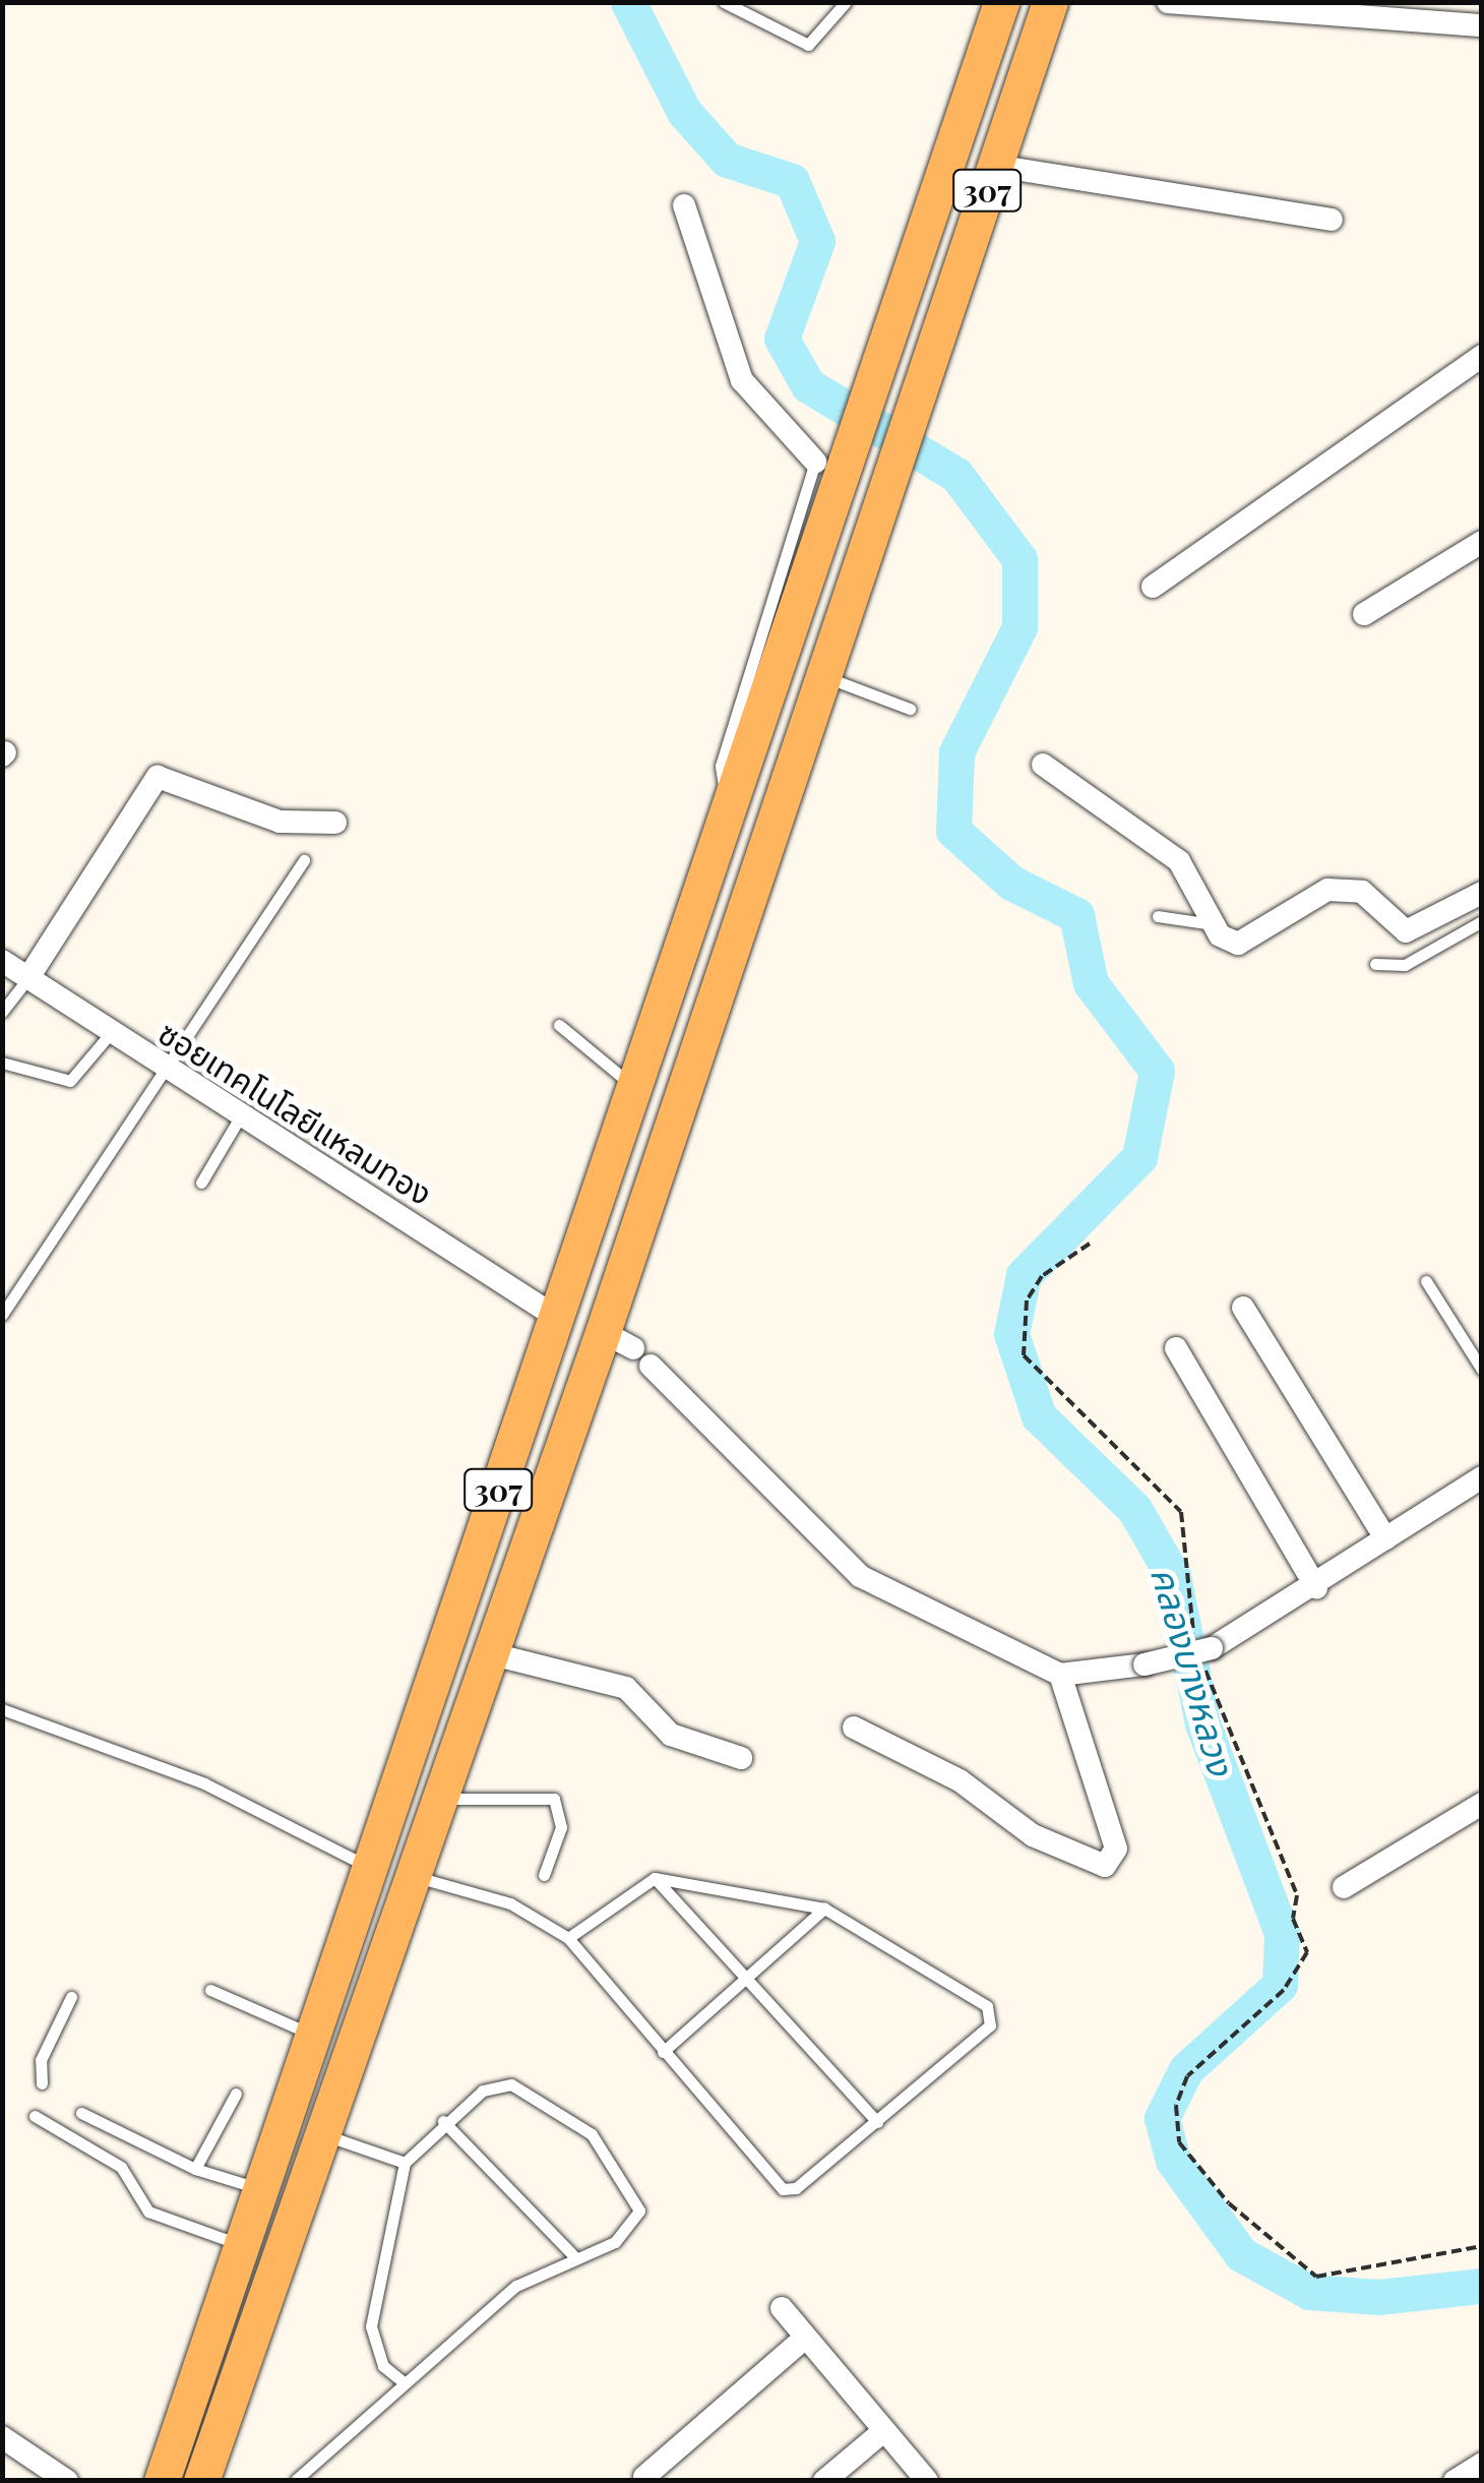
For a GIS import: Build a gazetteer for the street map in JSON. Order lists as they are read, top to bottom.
{
  "streets": {
    "main road": ["307"],
    "street": ["ซอยเทคโนโลยีแหลมทอง"]
  },
  "crossings": [
    ["307", "ซอยเทคโนโลยีแหลมทอง"]
  ],
  "water": ["คลองบางหลวง"]
}
